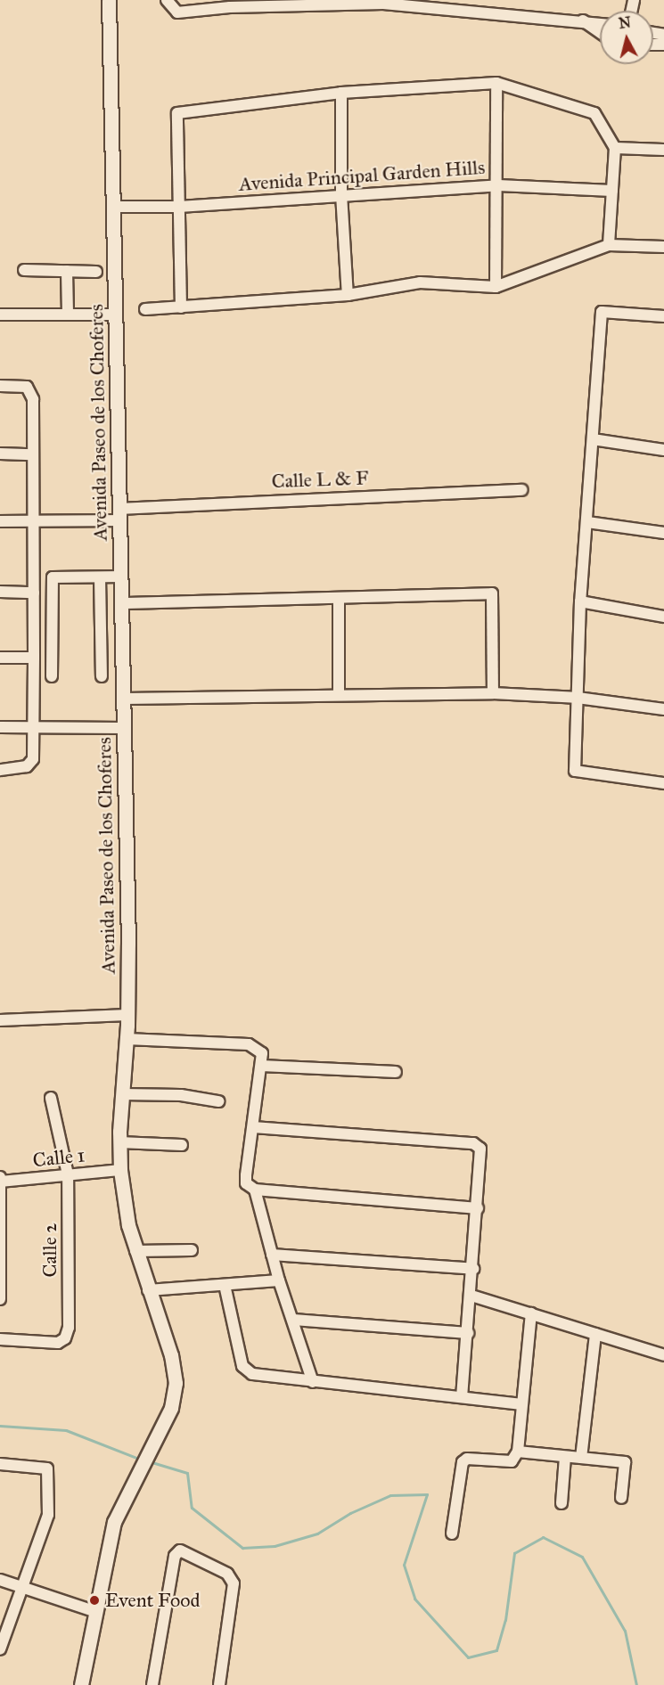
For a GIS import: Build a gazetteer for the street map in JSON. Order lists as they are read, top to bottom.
{
  "streets": {
    "street": [
      "Avenida Principal Garden Hills",
      "Avenida Paseo de los Choferes",
      "Calle L & F",
      "Calle 1",
      "Calle 2"
    ]
  },
  "crossings": [
    ["Avenida Principal Garden Hills", "Avenida Paseo de los Choferes"],
    ["Avenida Paseo de los Choferes", "Calle L & F"],
    ["Avenida Paseo de los Choferes", "Calle 1"],
    ["Calle 1", "Calle 2"]
  ],
  "places": ["Event Food"],
  "north": "top"
}
